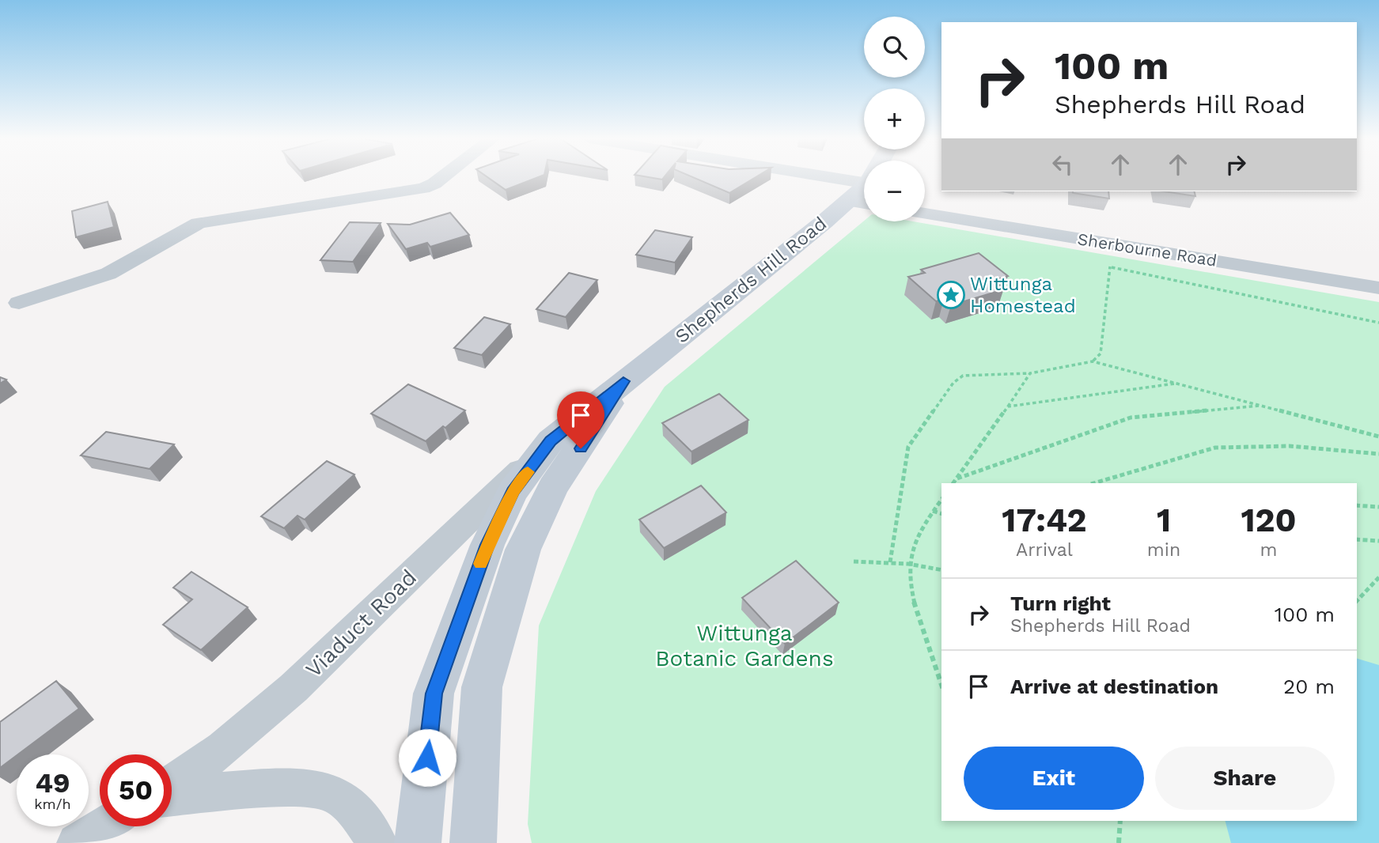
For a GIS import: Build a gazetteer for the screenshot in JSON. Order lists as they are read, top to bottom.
{
  "streets": {
    "main road": ["Shepherds Hill Road"],
    "street": ["Sherbourne Road", "Viaduct Road"]
  },
  "crossings": [
    ["Shepherds Hill Road", "Viaduct Road"]
  ],
  "parks": ["Wittunga Botanic Gardens"],
  "places": {
    "place": ["Wittunga Homestead"]
  },
  "page": {
    "map_buttons": ["+", "−"],
    "turn": ["100 m", "Shepherds Hill Road"],
    "eta": [
      "17:42",
      "Arrival",
      "1",
      "min",
      "120",
      "m"
    ],
    "list": [
      {
        "name": "Turn right",
        "note": "Shepherds Hill Road",
        "value": "100 m"
      },
      {
        "name": "Arrive at destination",
        "value": "20 m"
      }
    ],
    "buttons": ["Exit", "Share"],
    "speed": "49 km/h",
    "limit": "50"
  }
}
